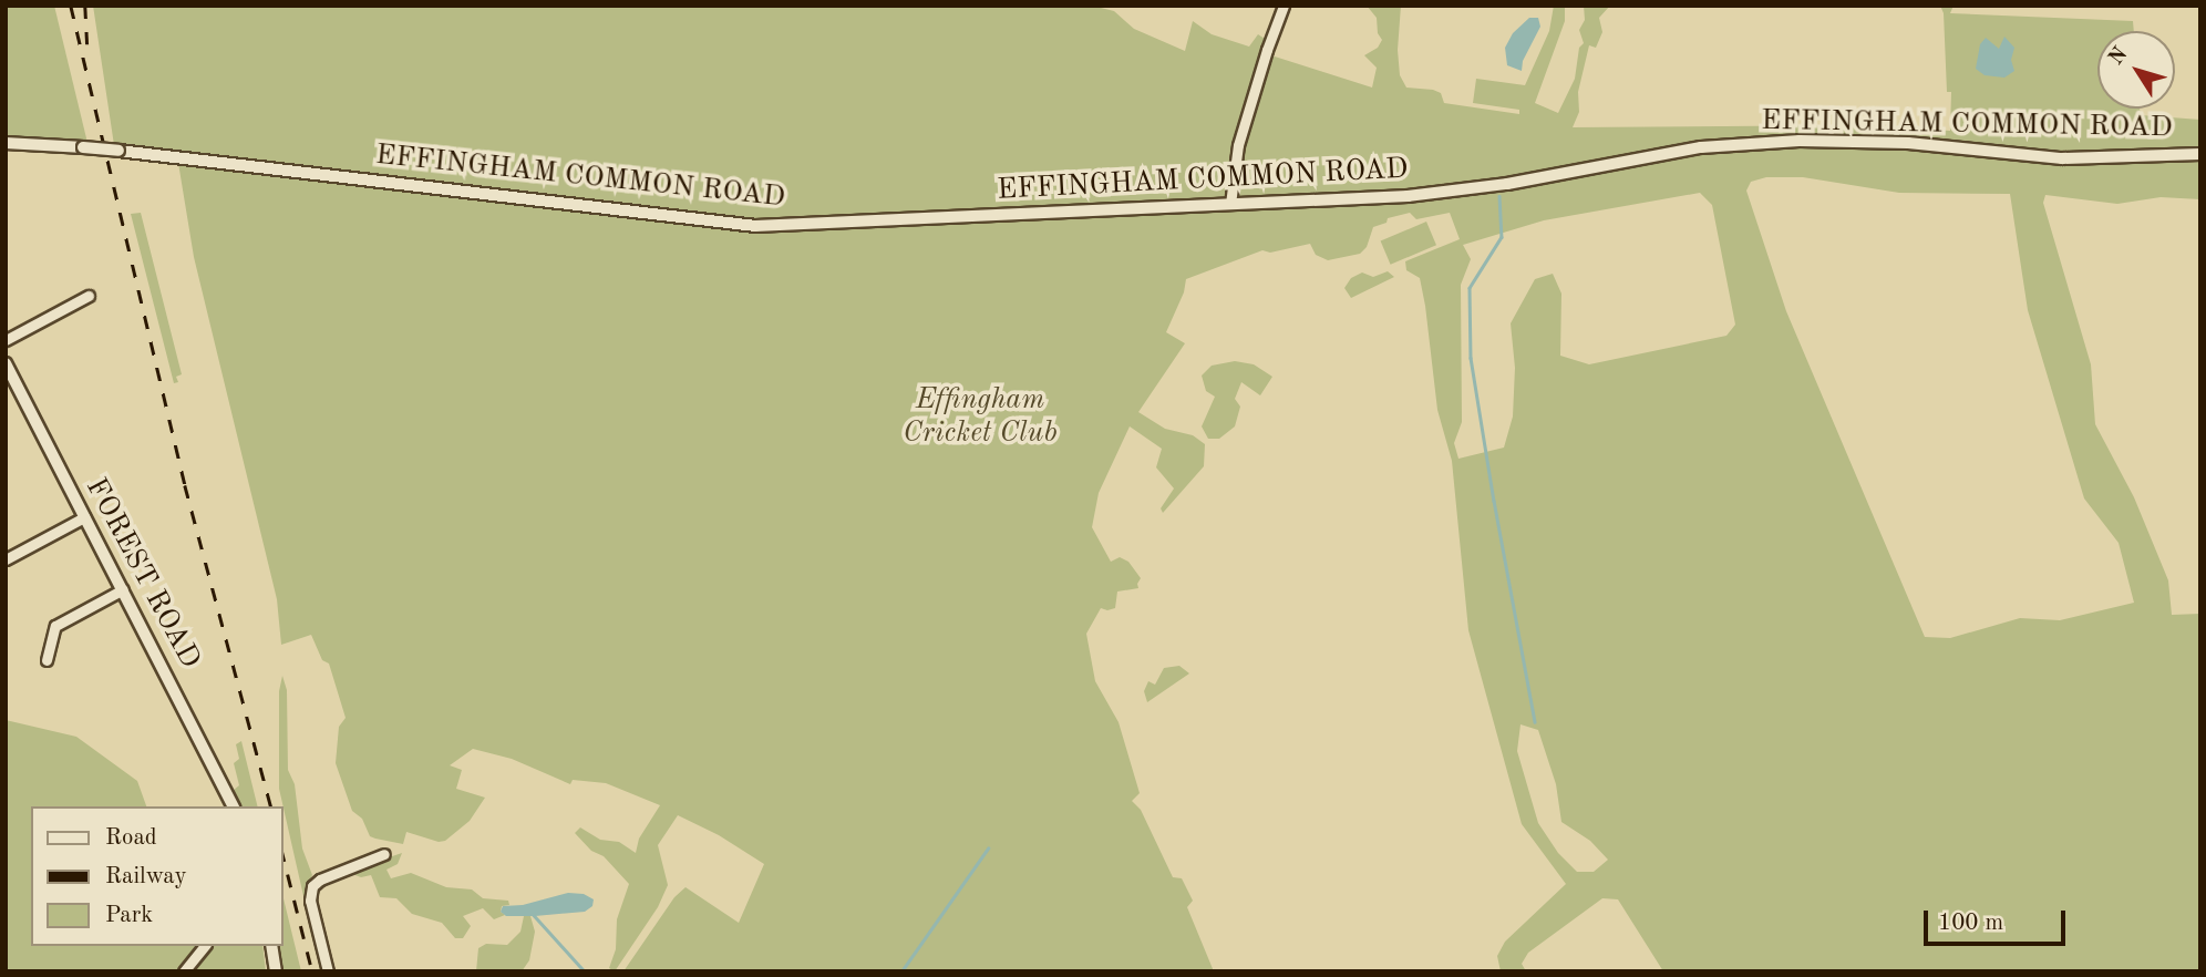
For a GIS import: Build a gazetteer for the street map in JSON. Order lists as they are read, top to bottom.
{
  "streets": {
    "street": ["EFFINGHAM COMMON ROAD", "FOREST ROAD"]
  },
  "parks": ["Effingham Cricket Club"],
  "legend": ["Road", "Railway", "Park"],
  "scale_bar": "100 m",
  "north": "top left"
}
